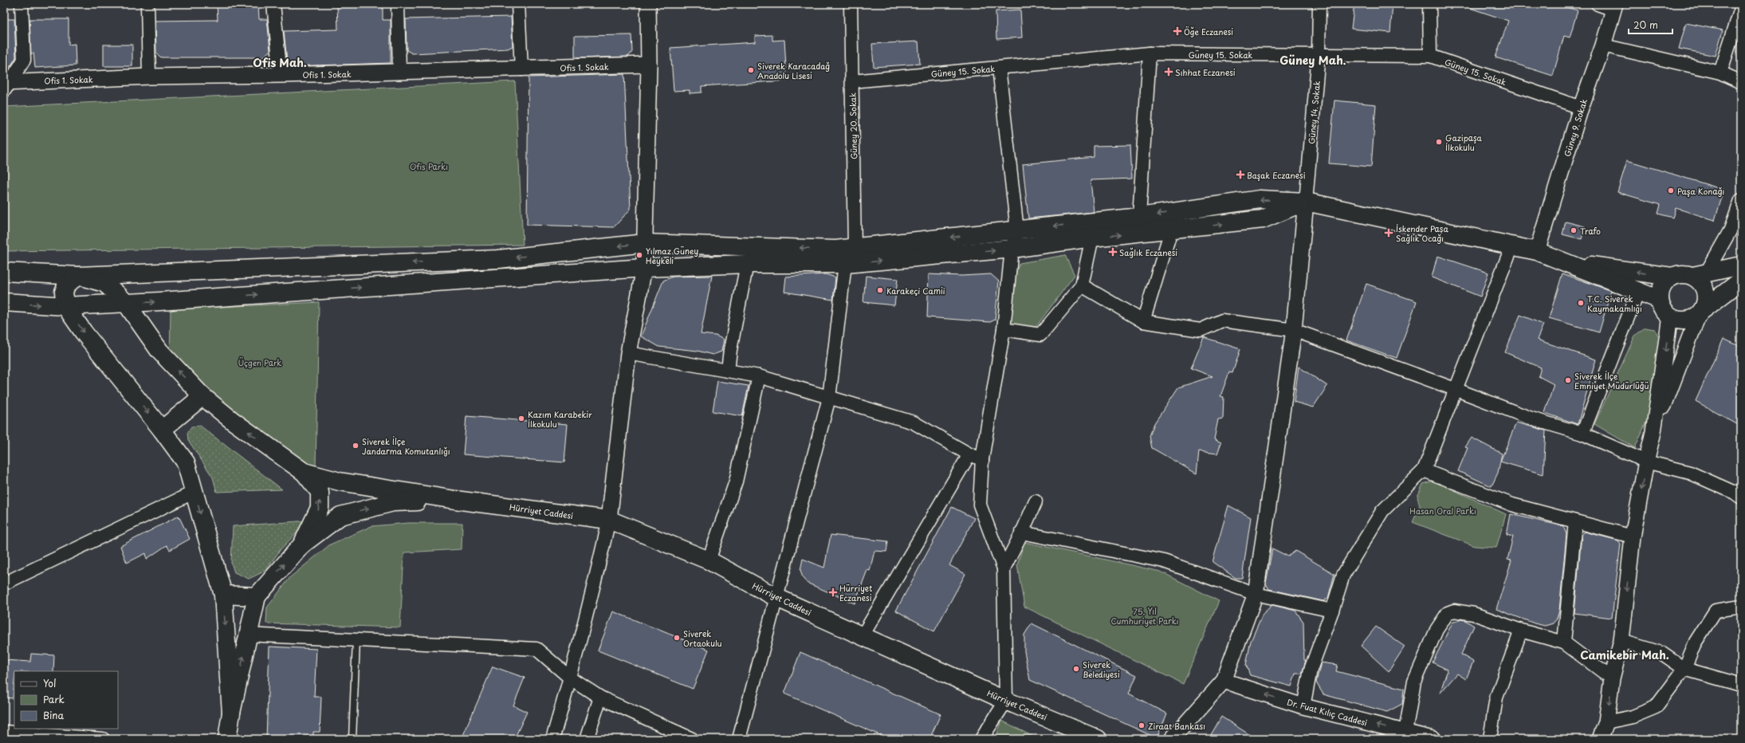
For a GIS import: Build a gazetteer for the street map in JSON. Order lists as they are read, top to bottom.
{
  "streets": {
    "main road": ["Hürriyet Caddesi"],
    "street": [
      "Güney 15. Sokak",
      "Ofis 1. Sokak",
      "Güney 14. Sokak",
      "Güney 20. Sokak",
      "Güney 9. Sokak",
      "Dr. Fuat Kılıç Caddesi"
    ]
  },
  "crossings": [
    ["Güney 15. Sokak", "Güney 14. Sokak"],
    ["Güney 15. Sokak", "Güney 20. Sokak"],
    ["Güney 15. Sokak", "Güney 9. Sokak"]
  ],
  "districts": ["Güney Mah.", "Ofis Mah.", "Camikebir Mah."],
  "parks": [
    "Ofis Parkı",
    "Üçgen Park",
    "Hasan Oral Parkı",
    "75. Yıl Cumhuriyet Parkı"
  ],
  "places": {
    "health": [
      "Öğe Eczanesi",
      "Sıhhat Eczanesi",
      "Başak Eczanesi",
      "İskender Paşa Sağlık Ocağı",
      "Sağlık Eczanesi",
      "Hürriyet Eczanesi"
    ],
    "other": [
      "Siverek Karacadağ Anadolu Lisesi",
      "Gazipaşa İlkokulu",
      "Paşa Konağı",
      "Trafo",
      "Yılmaz Güney Heykeli",
      "Karakeçi Camii",
      "T.C. Siverek Kaymakamlığı",
      "Siverek İlçe Emniyet Müdürlüğü",
      "Kazım Karabekir İlkokulu",
      "Siverek İlçe Jandarma Komutanlığı",
      "Siverek Ortaokulu",
      "Siverek Belediyesi",
      "Ziraat Bankası"
    ]
  },
  "legend": ["Yol", "Park", "Bina"],
  "scale_bar": "20 m"
}
